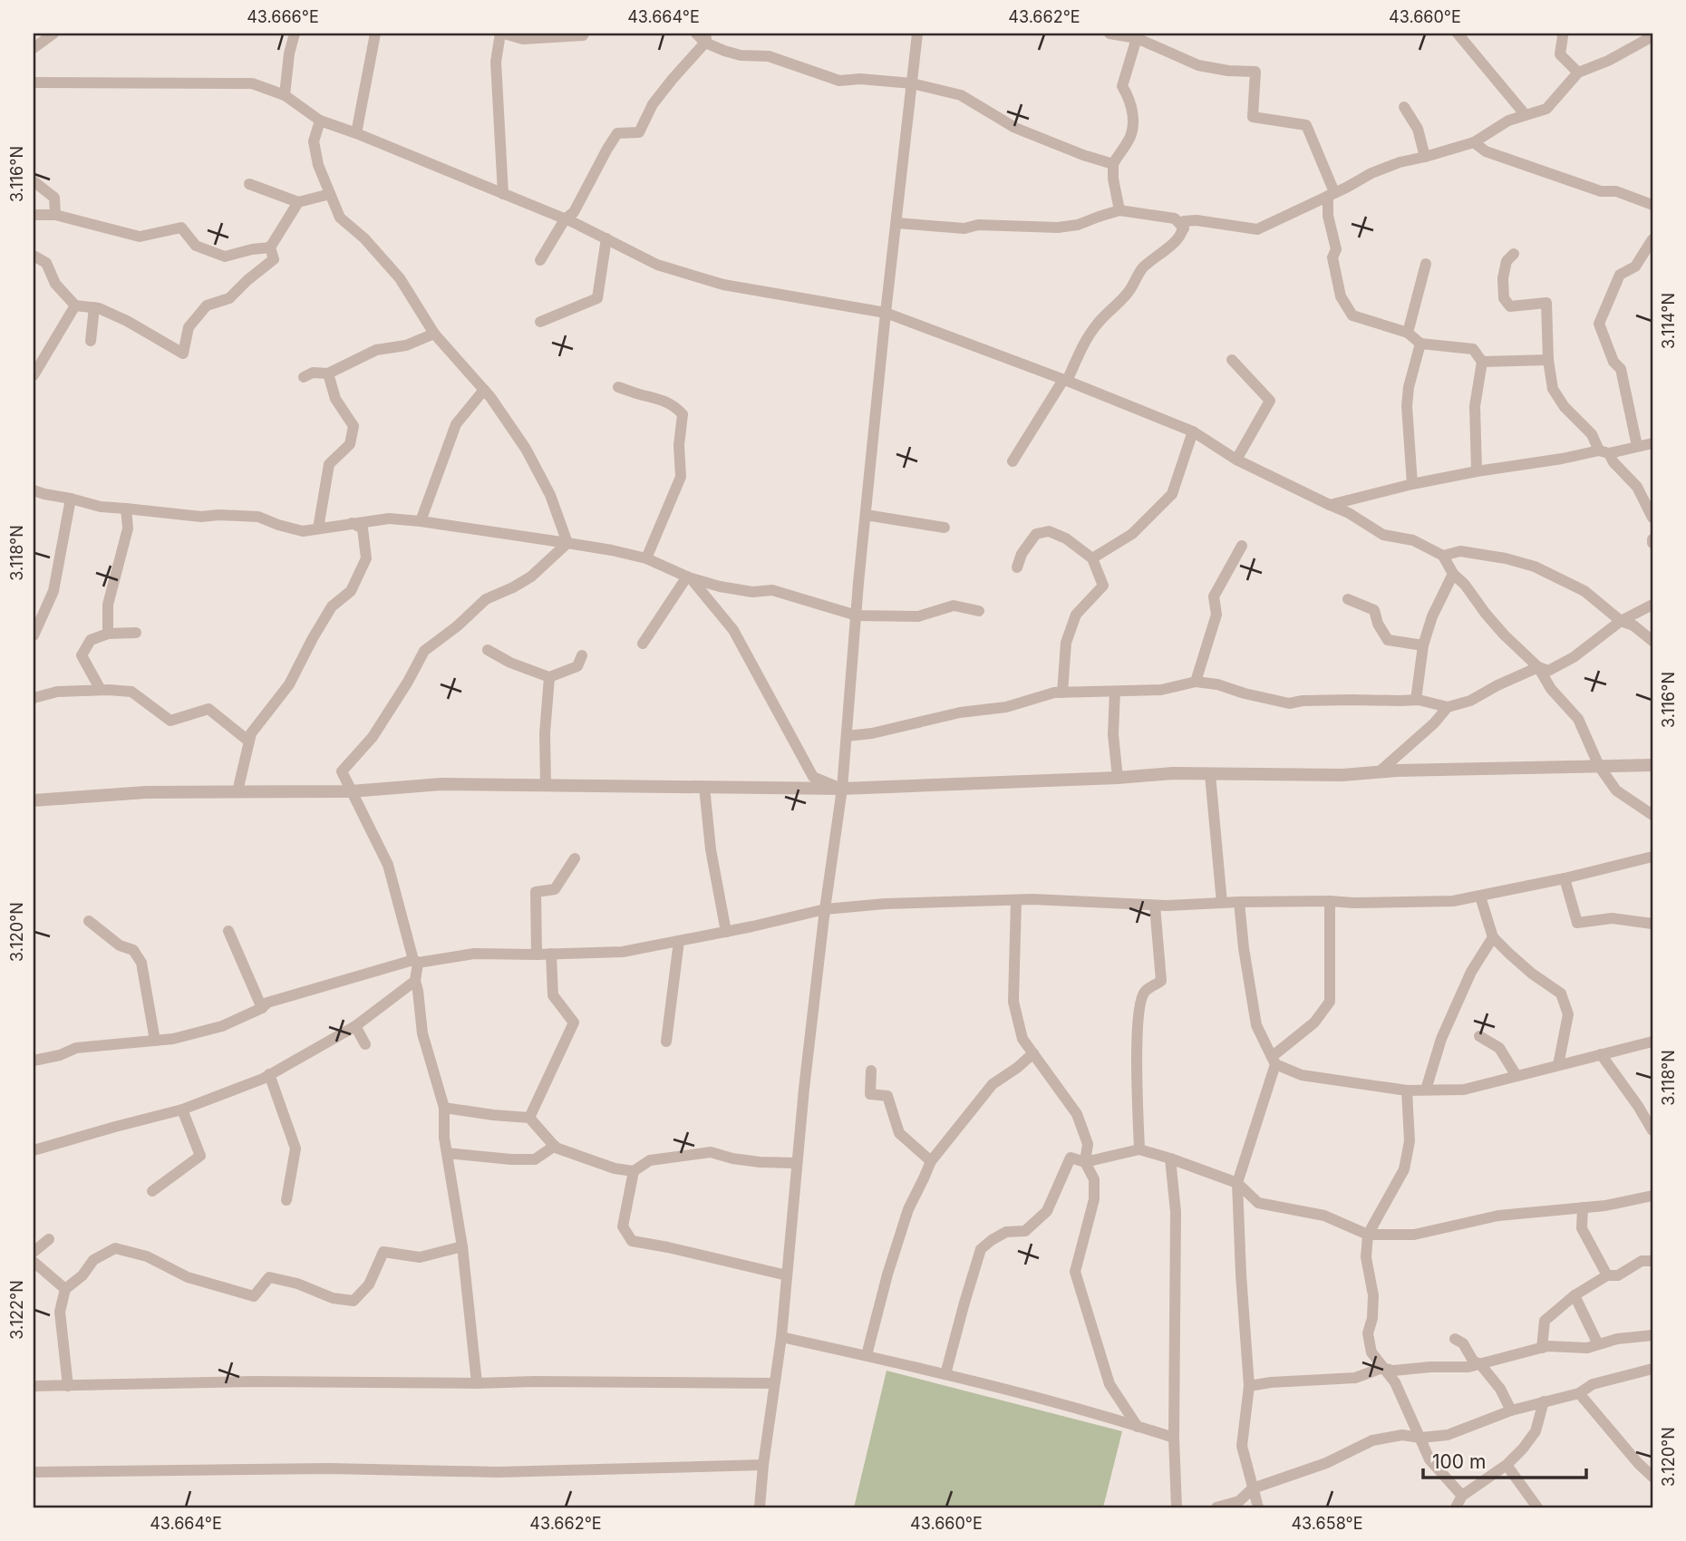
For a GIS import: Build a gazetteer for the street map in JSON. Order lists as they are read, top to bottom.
{
  "scale_bar": "100 m",
  "coordinates": [
    "43.666°E",
    "43.664°E",
    "43.662°E",
    "43.660°E",
    "3.116°N",
    "3.114°N",
    "3.118°N",
    "3.120°N",
    "3.122°N",
    "43.658°E"
  ]
}
